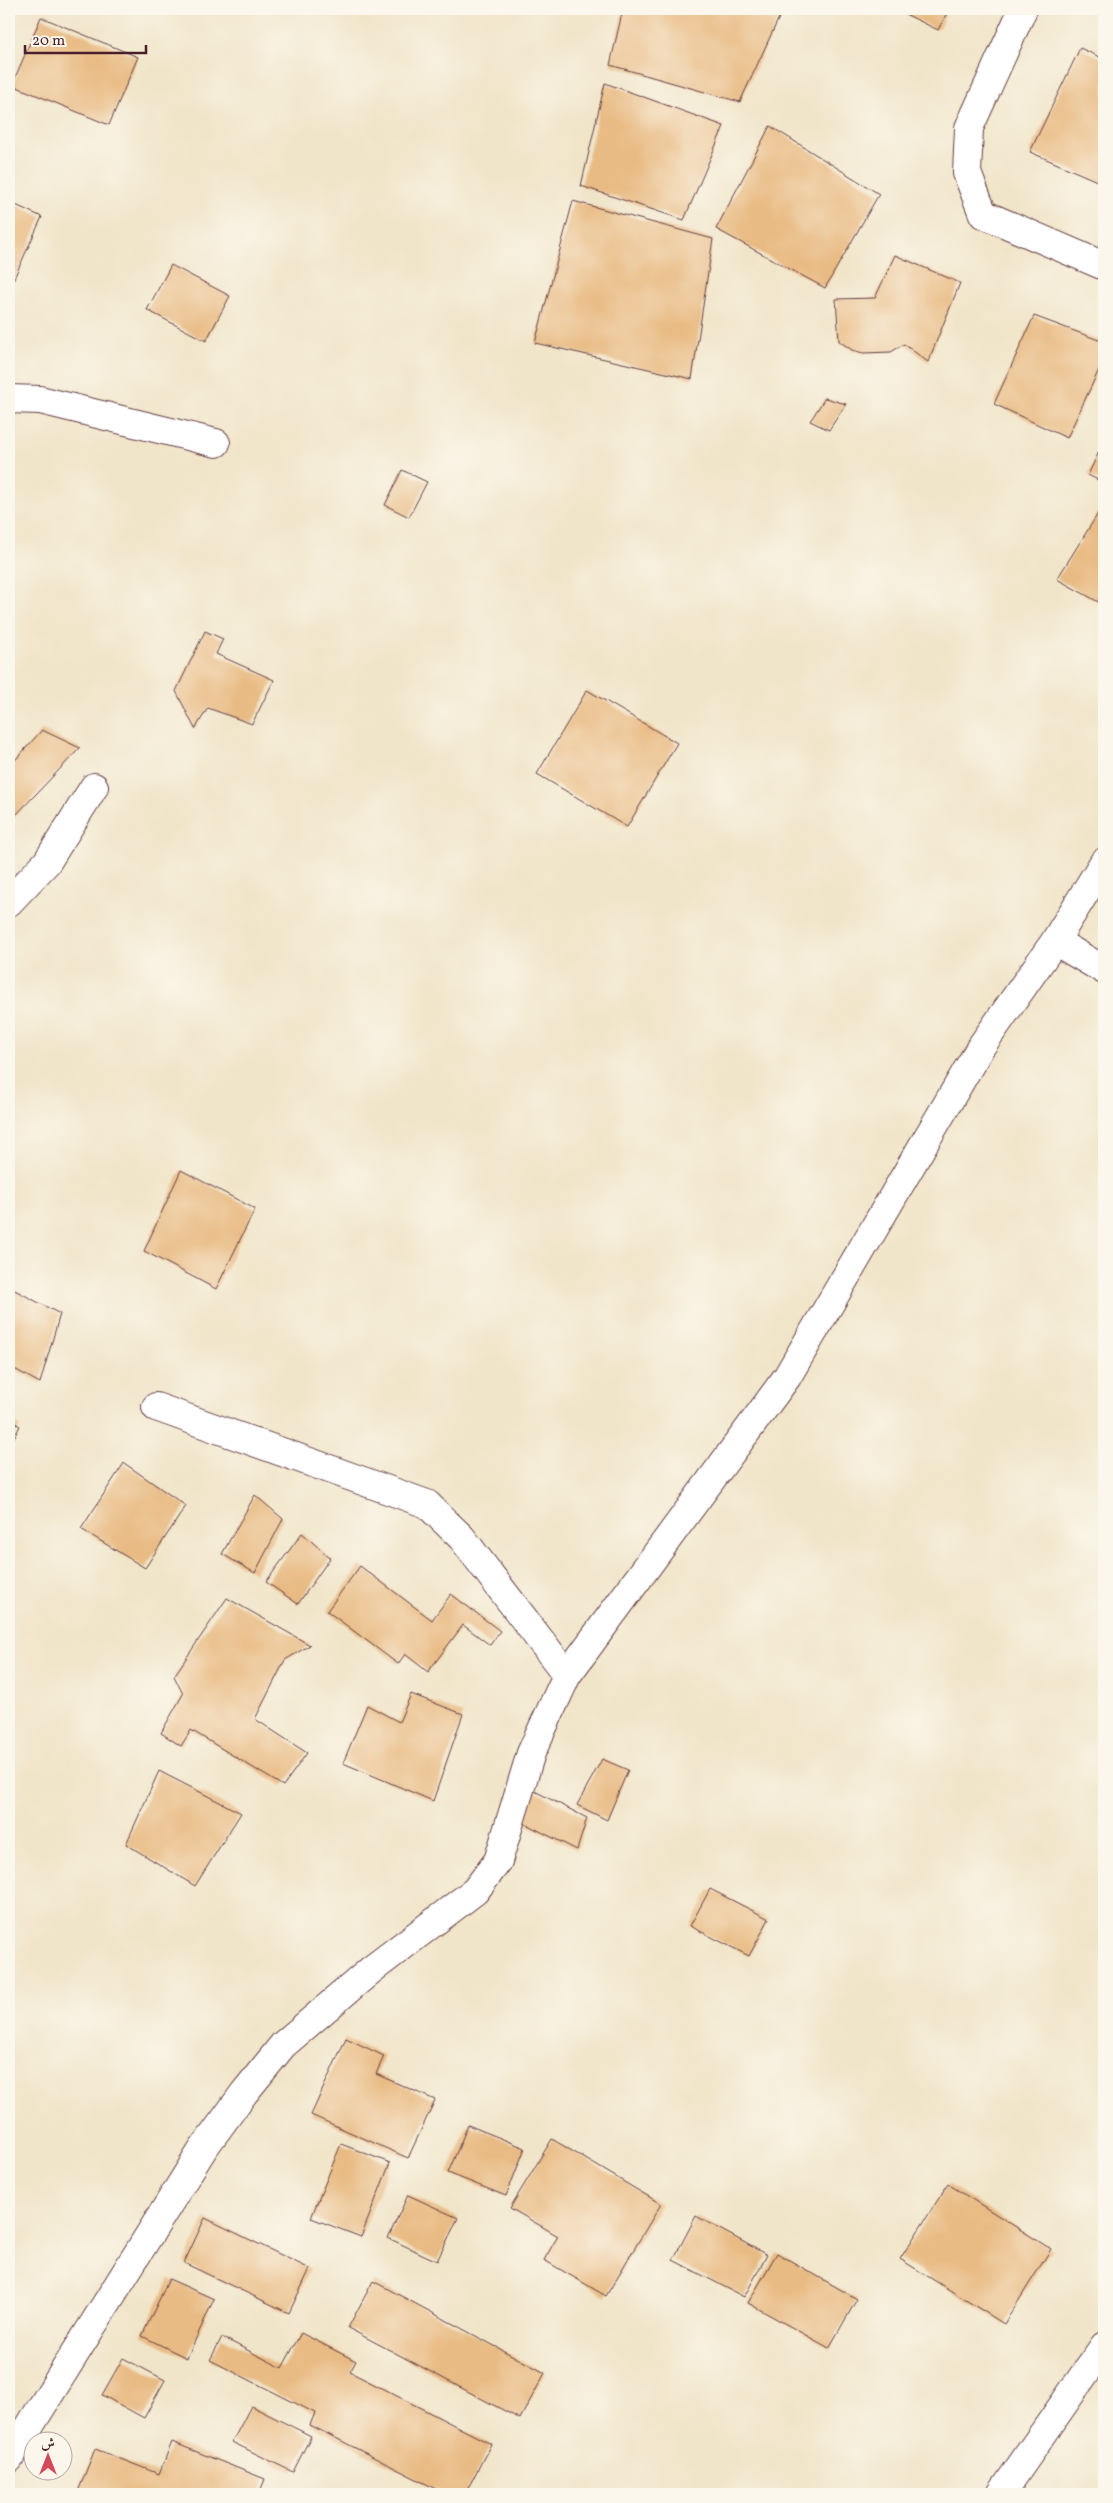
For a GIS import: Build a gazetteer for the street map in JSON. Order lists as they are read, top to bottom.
{
  "scale_bar": "20 m",
  "north": "top"
}
